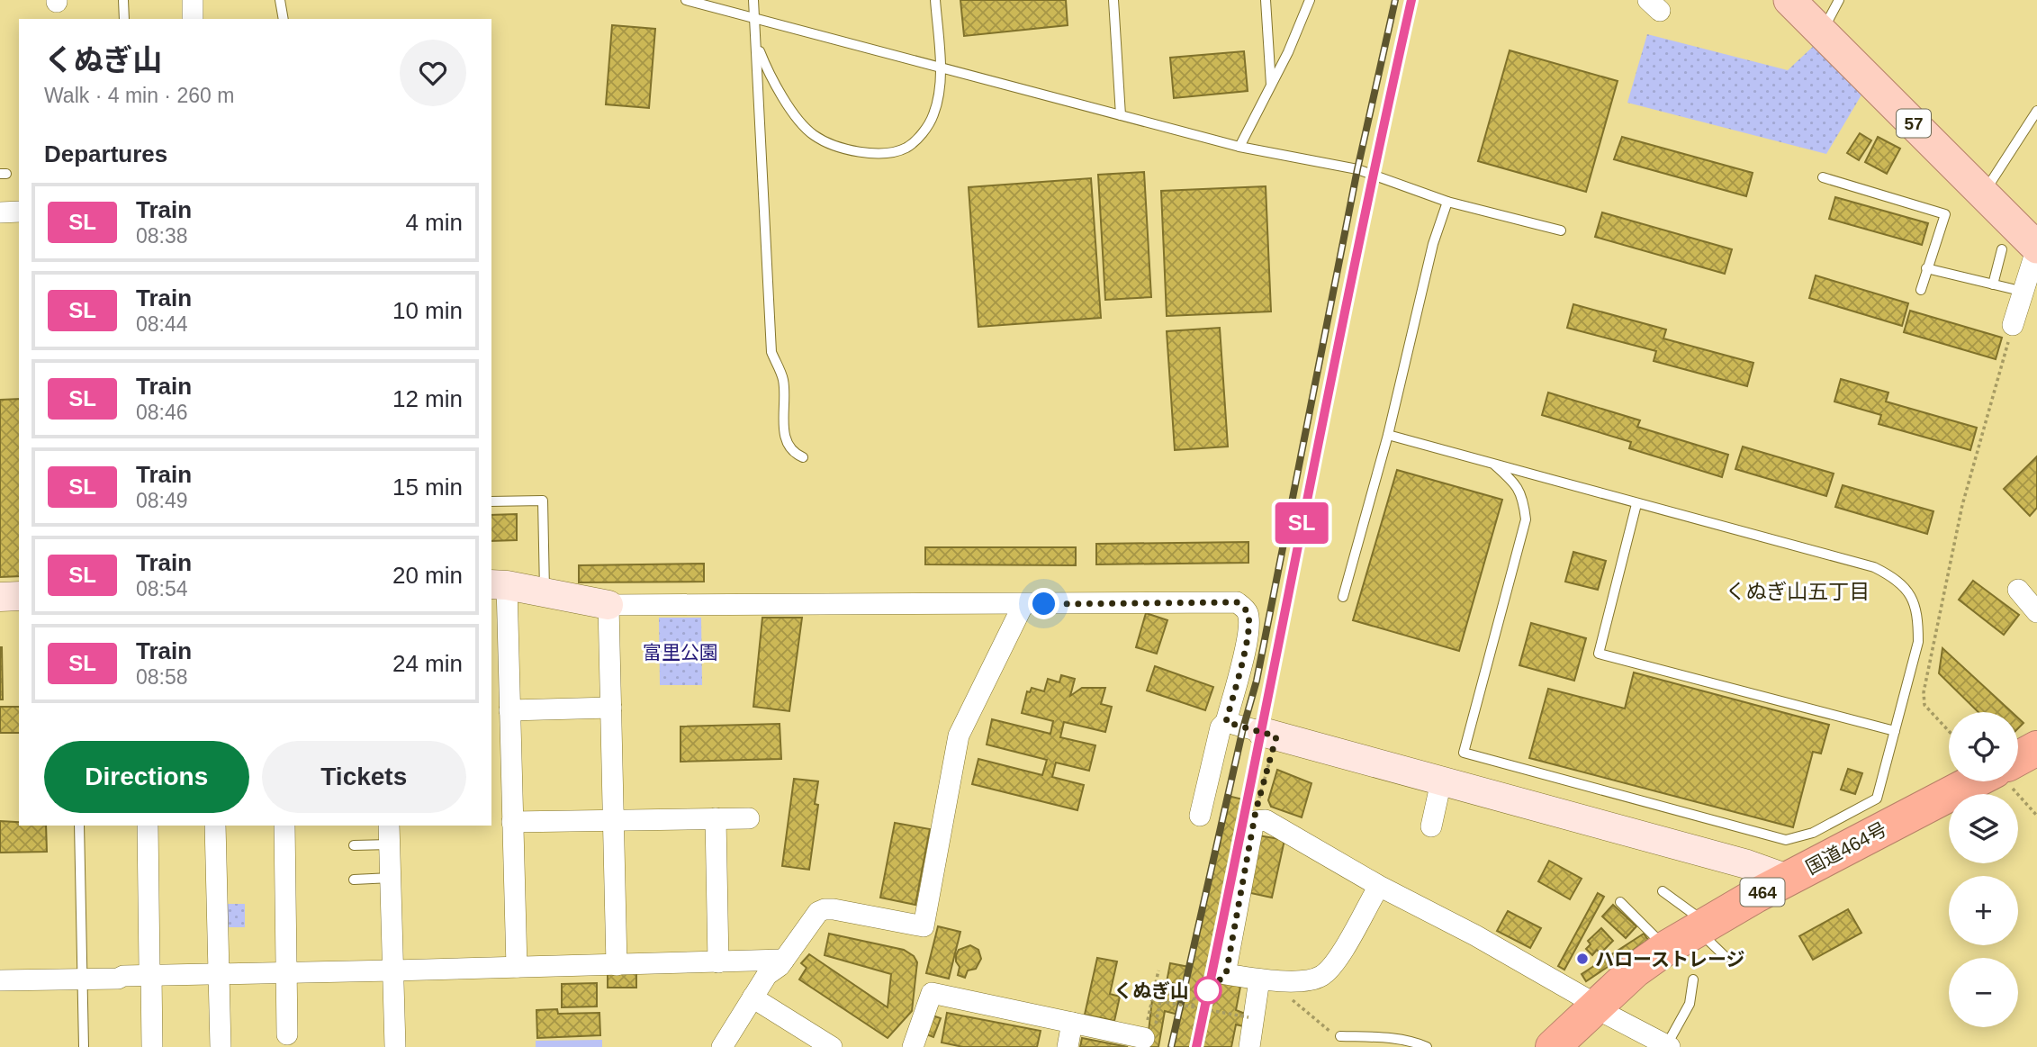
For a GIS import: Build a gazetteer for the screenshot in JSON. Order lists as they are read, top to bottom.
{
  "streets": {
    "highway": ["国道464号", "464"],
    "main road": ["57"]
  },
  "districts": ["くぬぎ山五丁目"],
  "parks": ["富里公園"],
  "places": ["ハローストレージ", "くぬぎ山"],
  "page": {
    "on_map": "SL",
    "heading": [
      ["くぬぎ山", "Walk · 4 min · 260 m"],
      "Departures"
    ],
    "list": [
      {
        "mark": "SL",
        "name": "Train",
        "note": "08:38",
        "value": "4 min"
      },
      {
        "mark": "SL",
        "name": "Train",
        "note": "08:44",
        "value": "10 min"
      },
      {
        "mark": "SL",
        "name": "Train",
        "note": "08:46",
        "value": "12 min"
      },
      {
        "mark": "SL",
        "name": "Train",
        "note": "08:49",
        "value": "15 min"
      },
      {
        "mark": "SL",
        "name": "Train",
        "note": "08:54",
        "value": "20 min"
      },
      {
        "mark": "SL",
        "name": "Train",
        "note": "08:58",
        "value": "24 min"
      }
    ],
    "map_buttons": ["+", "−"],
    "buttons": ["Directions", "Tickets"]
  }
}
